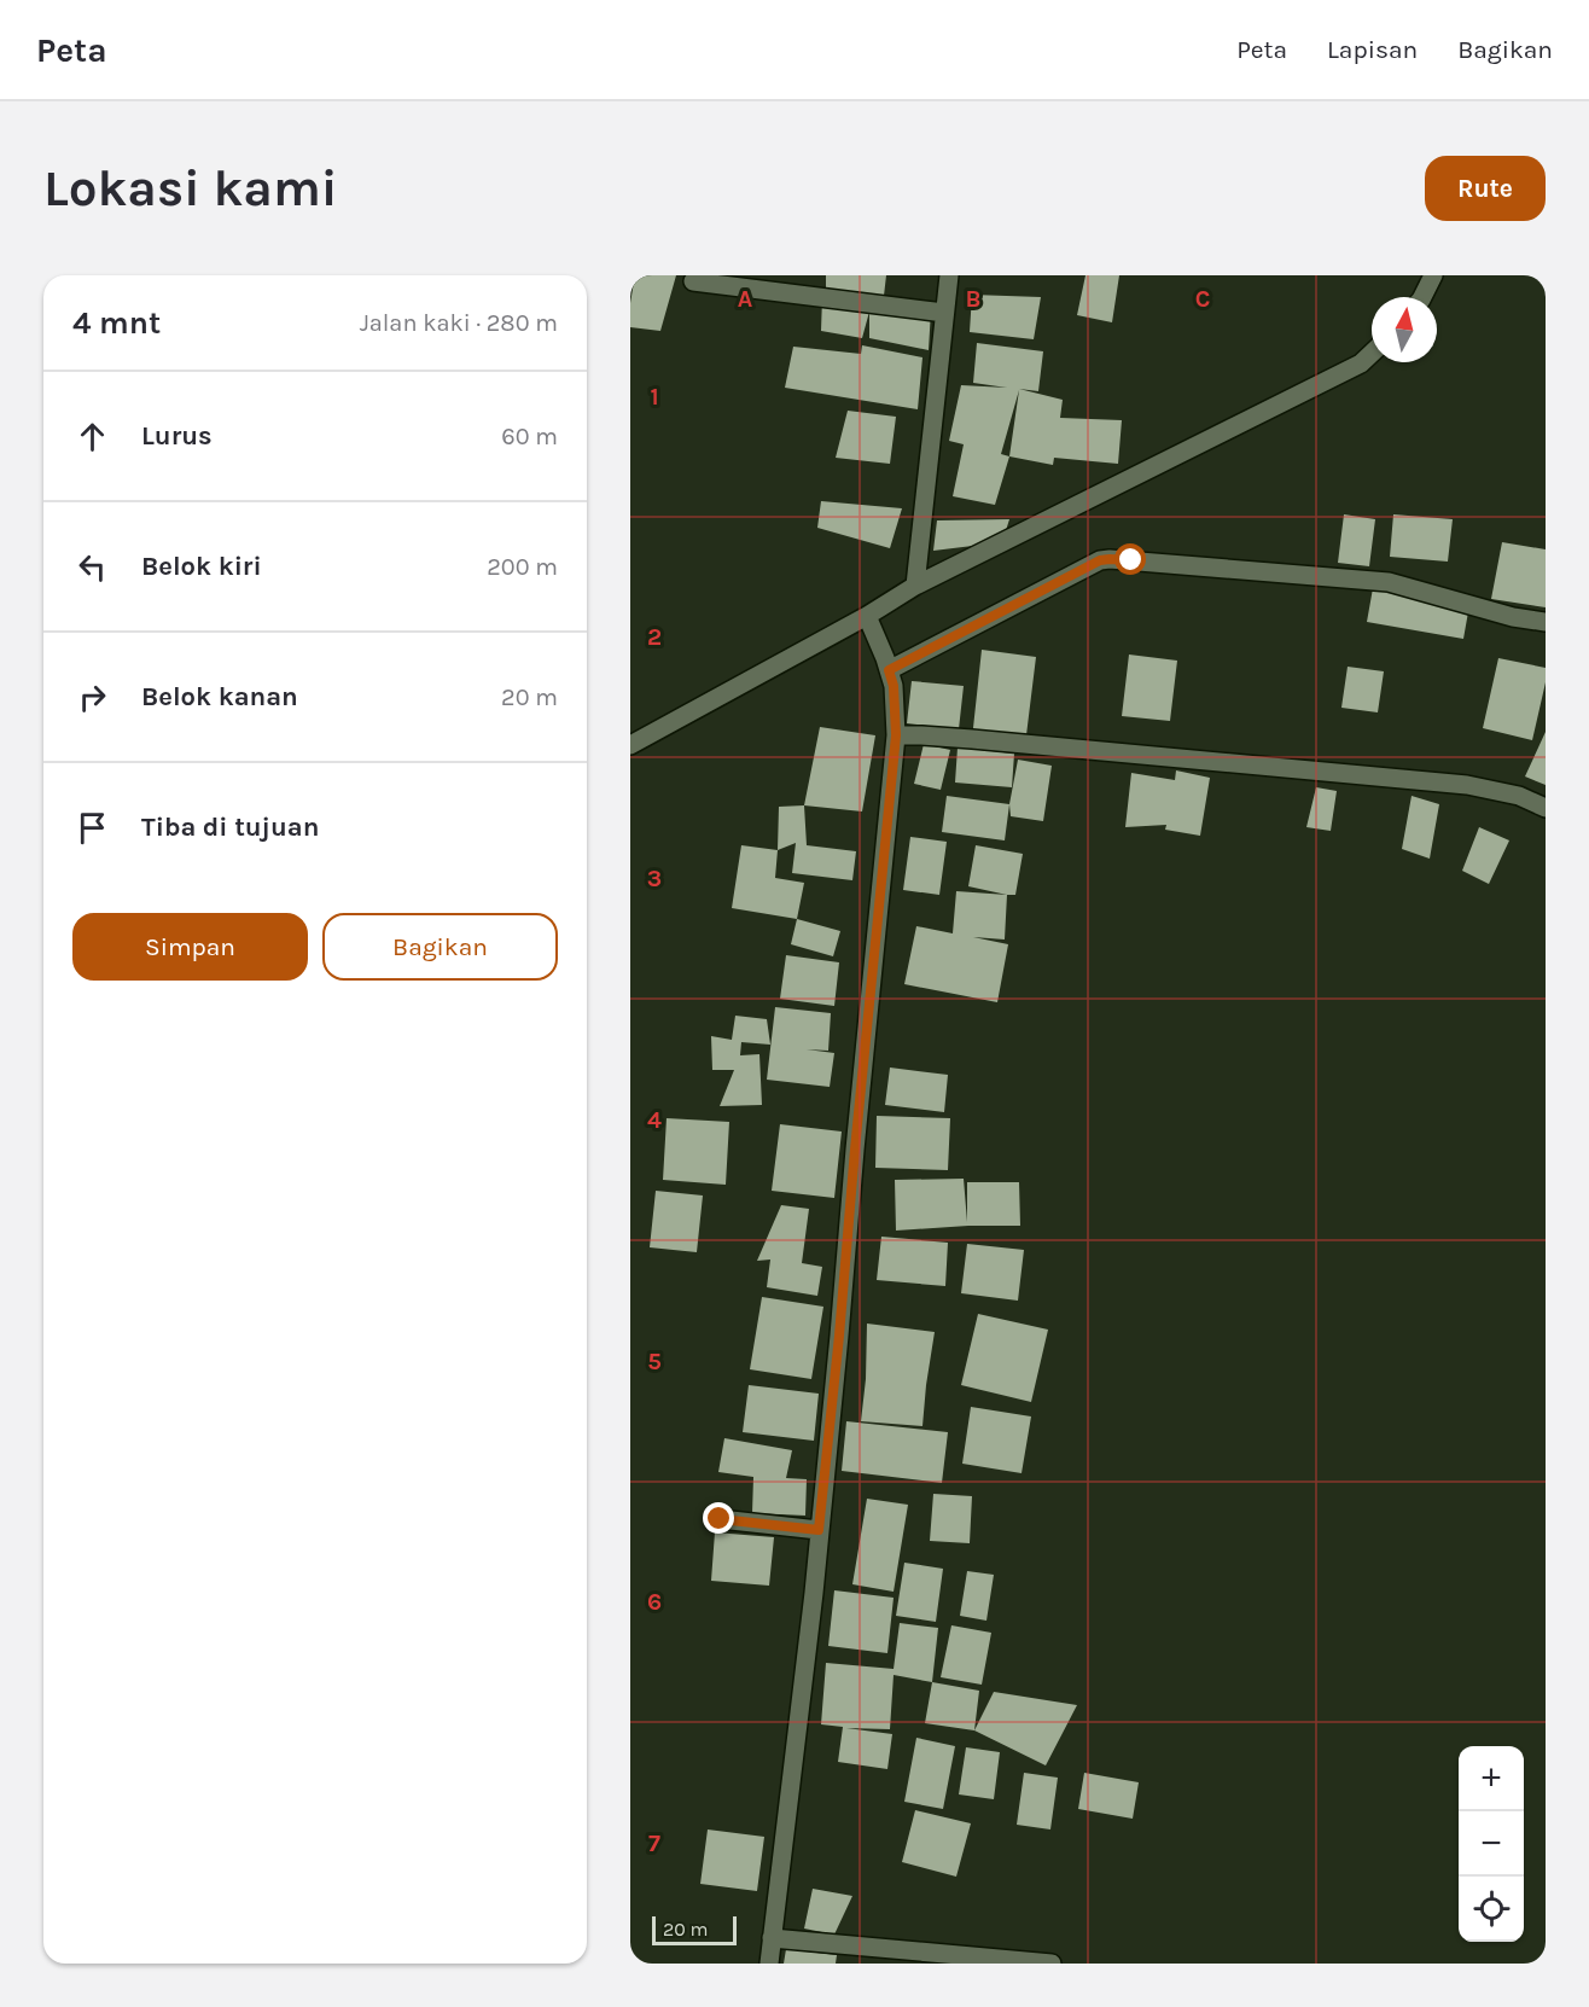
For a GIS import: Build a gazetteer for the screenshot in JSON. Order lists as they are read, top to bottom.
{
  "scale_bar": "20 m",
  "north": "top",
  "page": {
    "header": "Peta",
    "nav": ["Peta", "Lapisan", "Bagikan"],
    "buttons": [
      "Rute",
      ["Simpan", "Bagikan"]
    ],
    "title": "Lokasi kami",
    "heading": ["4 mnt", "Jalan kaki · 280 m"],
    "list": [
      ["Lurus", "60 m"],
      ["Belok kiri", "200 m"],
      ["Belok kanan", "20 m"],
      "Tiba di tujuan"
    ],
    "map_buttons": ["+", "−"],
    "scale": "20 m"
  },
  "grid": {
    "columns": ["A", "B", "C"],
    "rows": [
      "1",
      "2",
      "3",
      "4",
      "5",
      "6",
      "7"
    ]
  }
}
